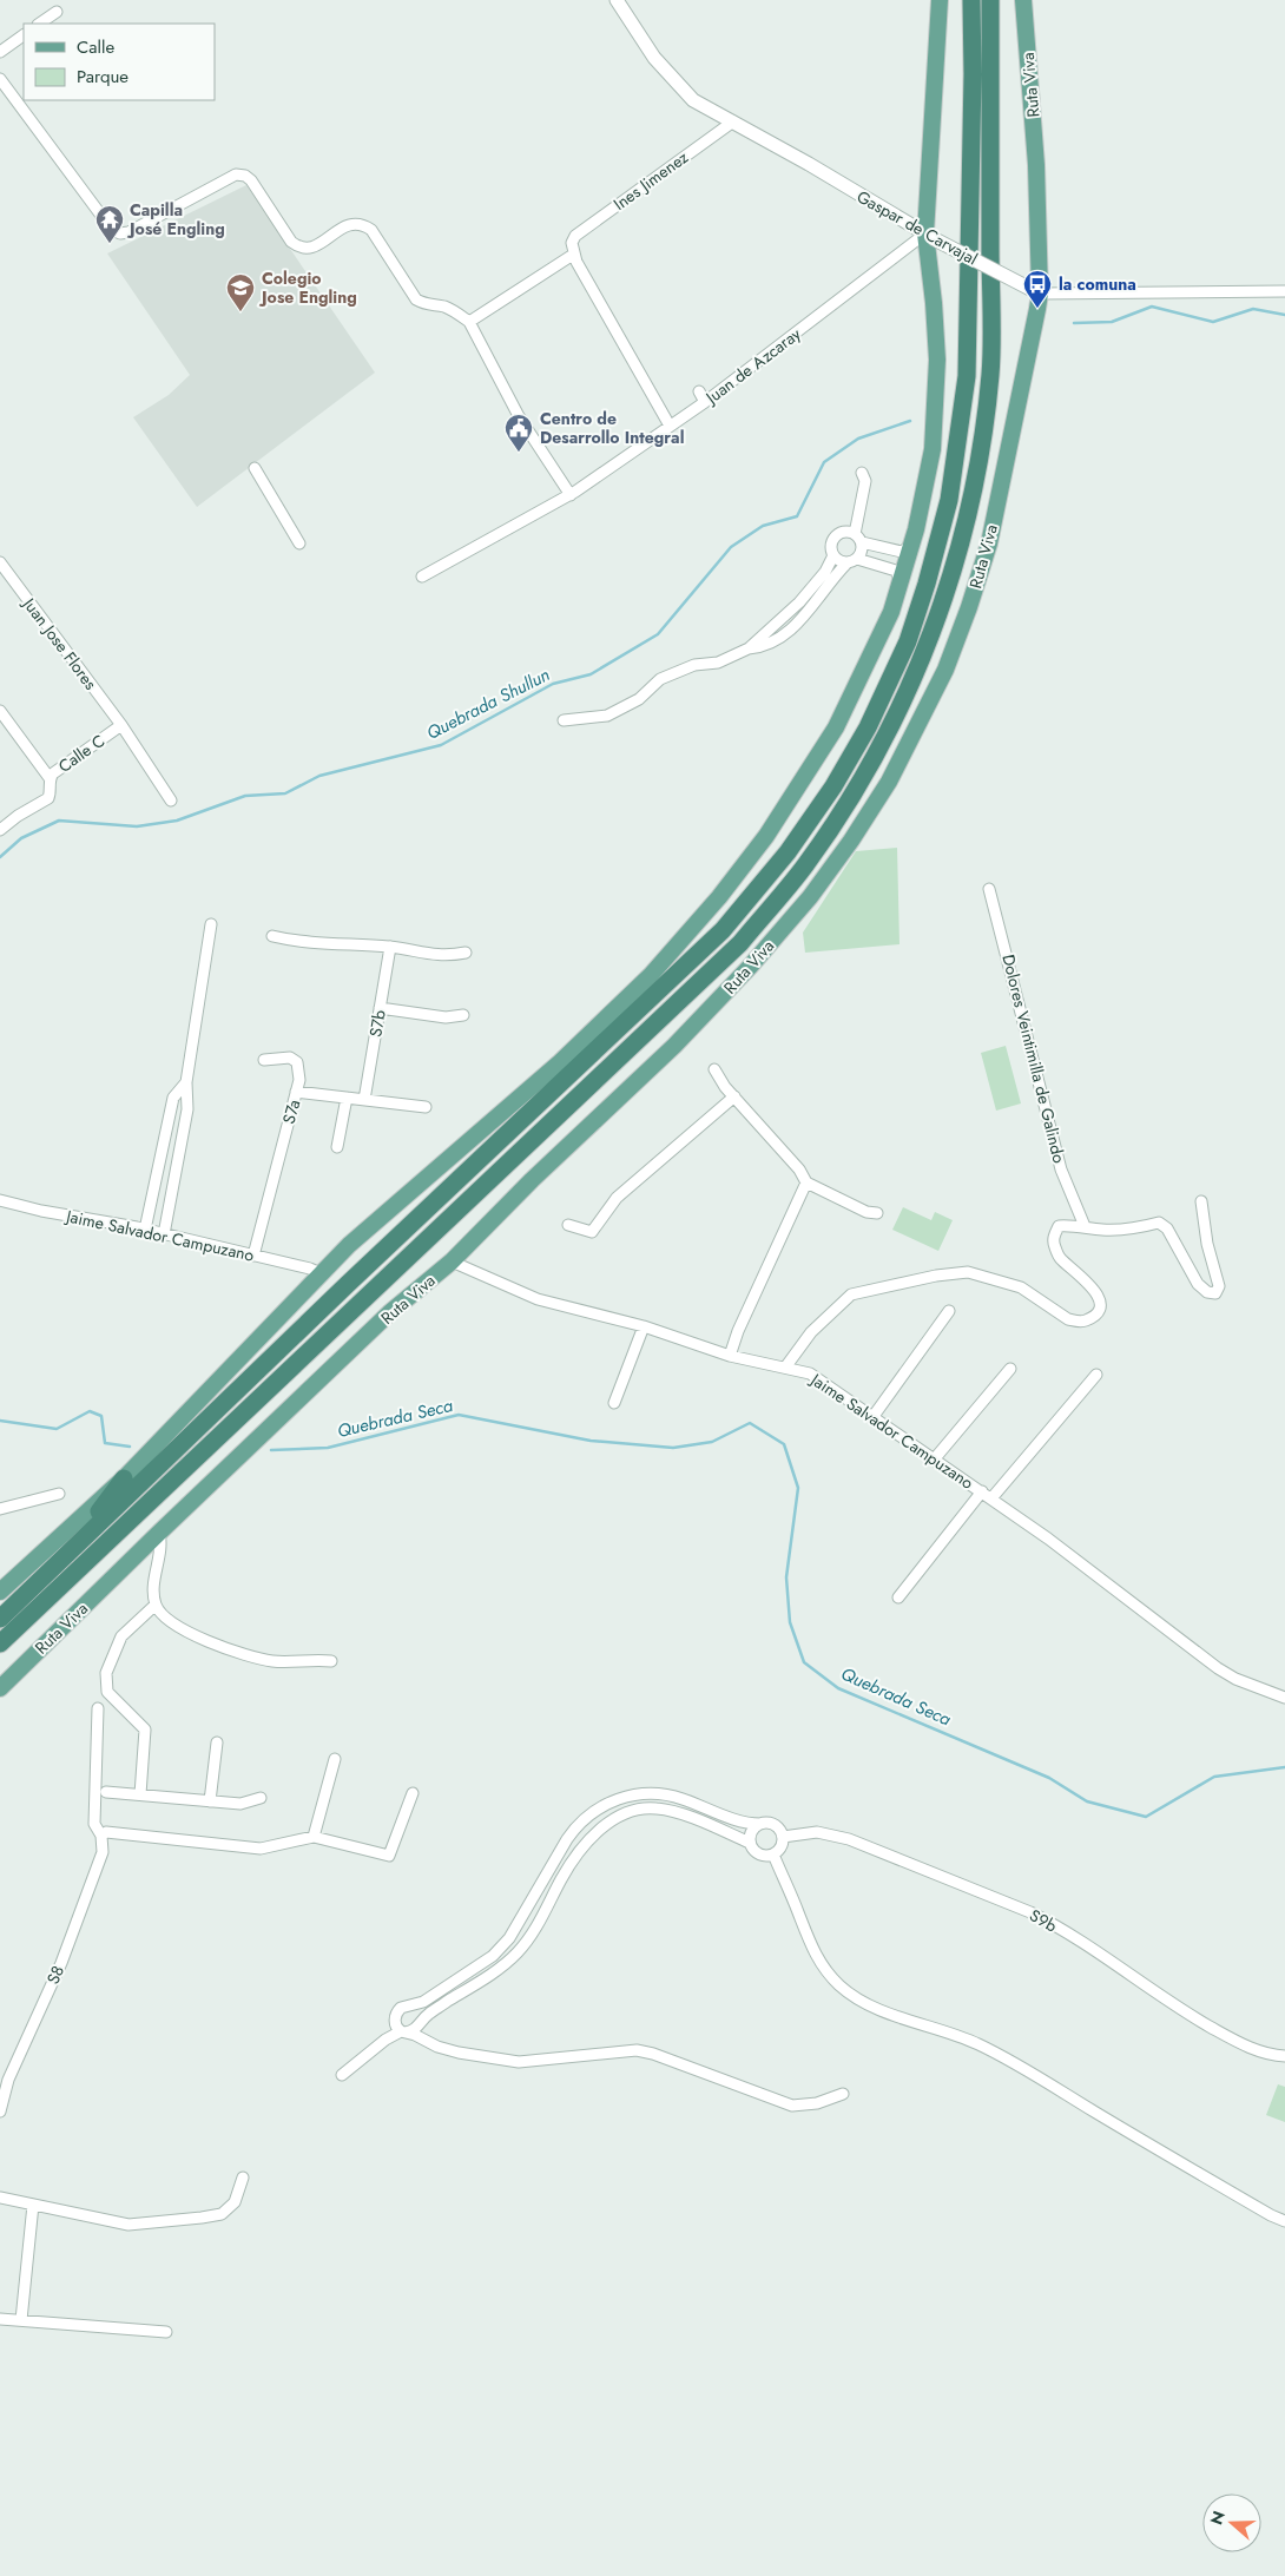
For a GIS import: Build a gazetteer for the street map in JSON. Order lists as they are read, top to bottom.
{
  "streets": {
    "highway": ["Ruta Viva"],
    "street": [
      "Ines Jimenez",
      "Gaspar de Carvajal",
      "Juan de Azcaray",
      "Juan Jose Flores",
      "Calle C",
      "S7b",
      "Dolores Veintimilla de Galindo",
      "S7a",
      "Jaime Salvador Campuzano",
      "S9b",
      "S8"
    ]
  },
  "crossings": [
    ["Ruta Viva", "Gaspar de Carvajal"],
    ["Ruta Viva", "Jaime Salvador Campuzano"],
    ["Ines Jimenez", "Gaspar de Carvajal"],
    ["Gaspar de Carvajal", "Juan de Azcaray"],
    ["Juan Jose Flores", "Calle C"],
    ["S7b", "S7a"],
    ["S7a", "Jaime Salvador Campuzano"]
  ],
  "water": ["Quebrada Shullun", "Quebrada Seca"],
  "places": {
    "temple": ["Capilla José Engling"],
    "bus stop": ["la comuna"],
    "school or university": ["Colegio Jose Engling"],
    "public building": ["Centro de Desarrollo Integral"]
  },
  "legend": ["Calle", "Parque"],
  "north": "left"
}
